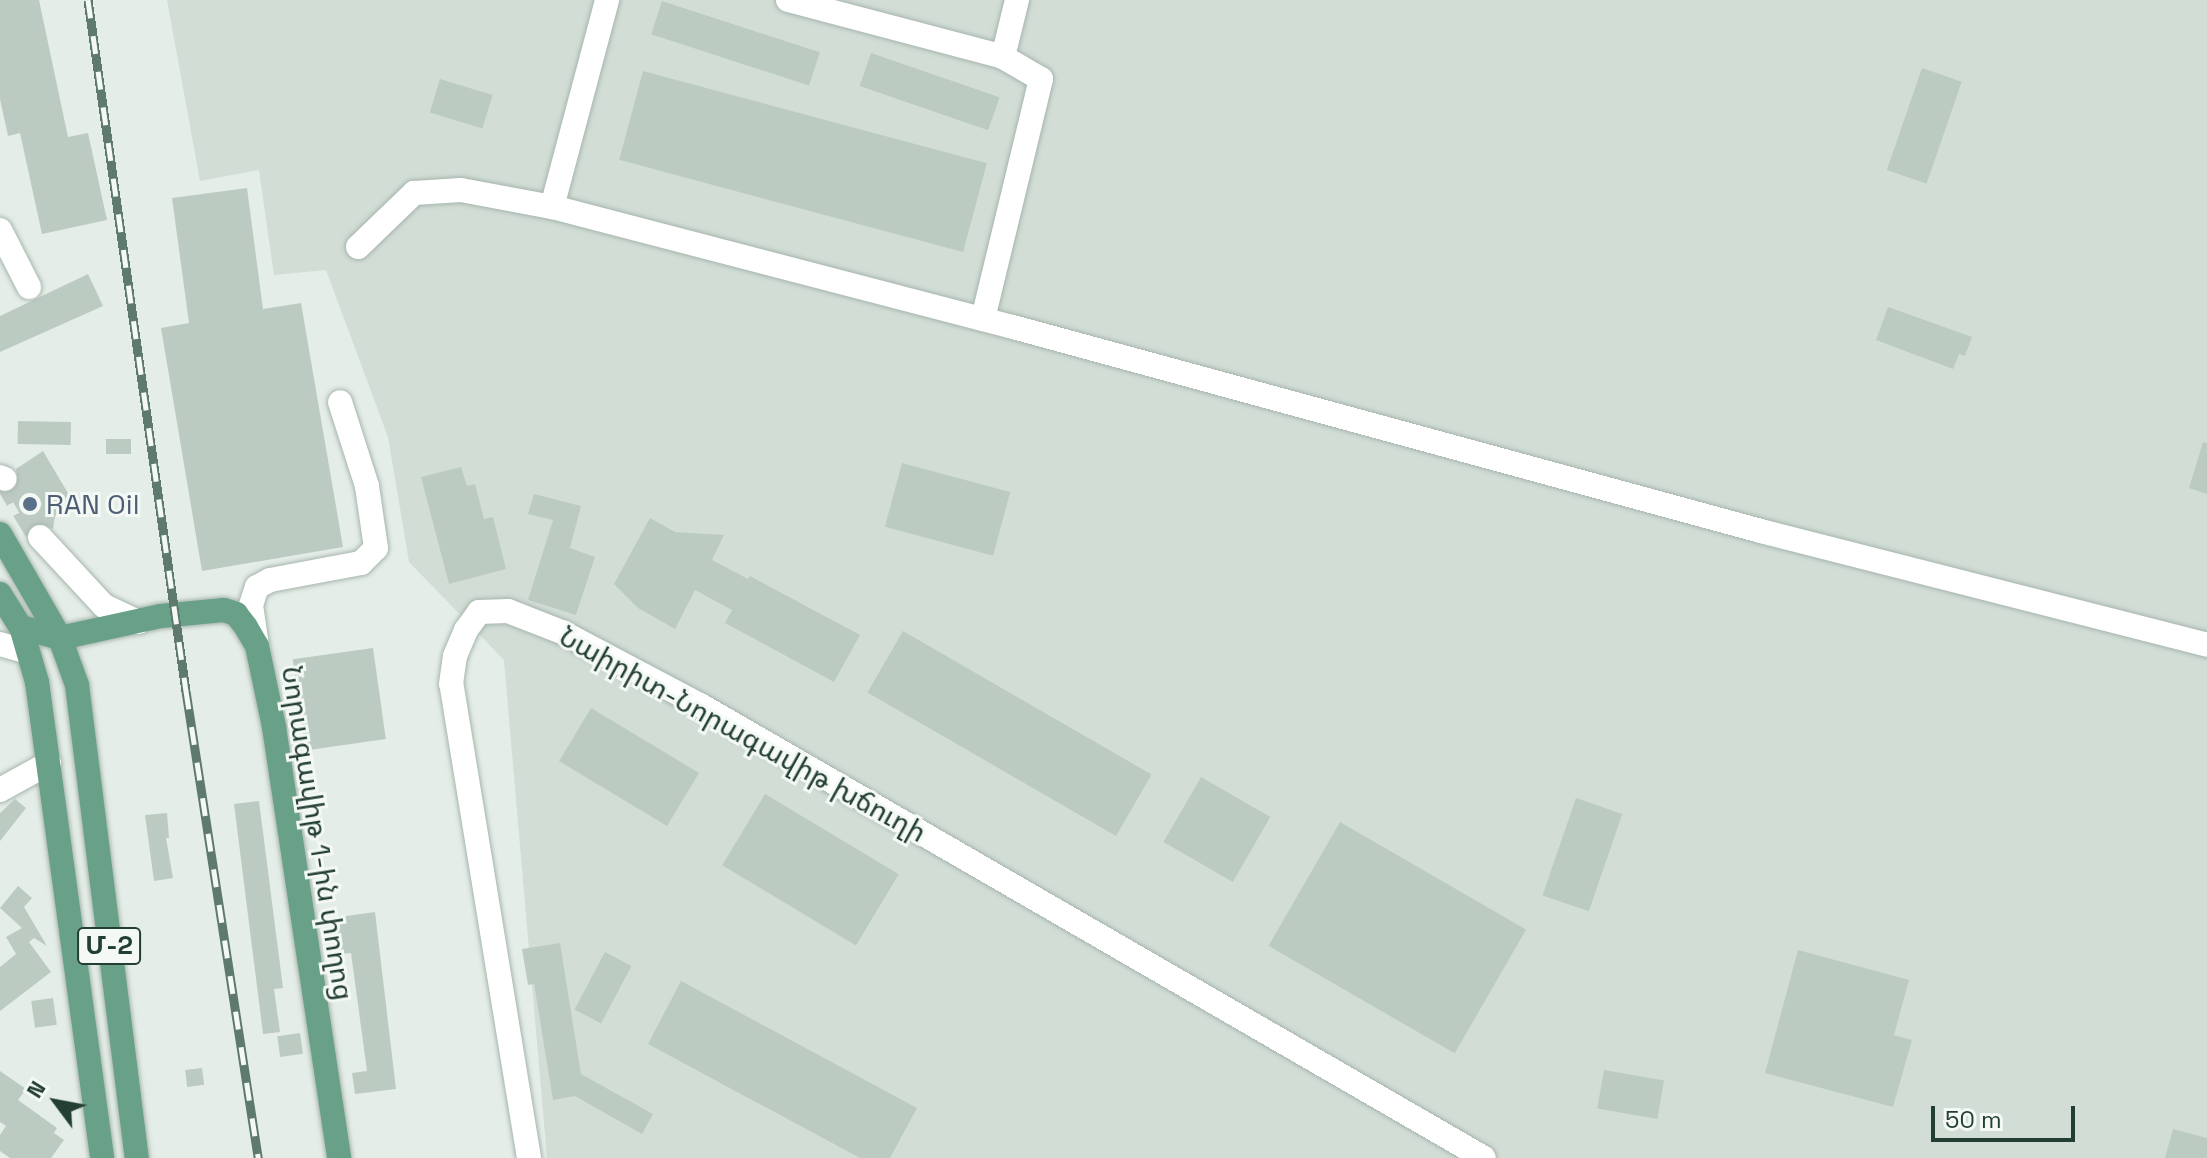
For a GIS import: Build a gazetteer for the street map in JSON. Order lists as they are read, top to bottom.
{
  "streets": {
    "main road": ["Նորագավիթ 1-ին փողոց", "Մ-2"],
    "street": ["Նաիրիտ-Նորագավիթ խճուղի"]
  },
  "crossings": [
    ["Նորագավիթ 1-ին փողոց", "Մ-2"]
  ],
  "places": ["RAN Oil"],
  "scale_bar": "50 m",
  "north": "top left"
}
